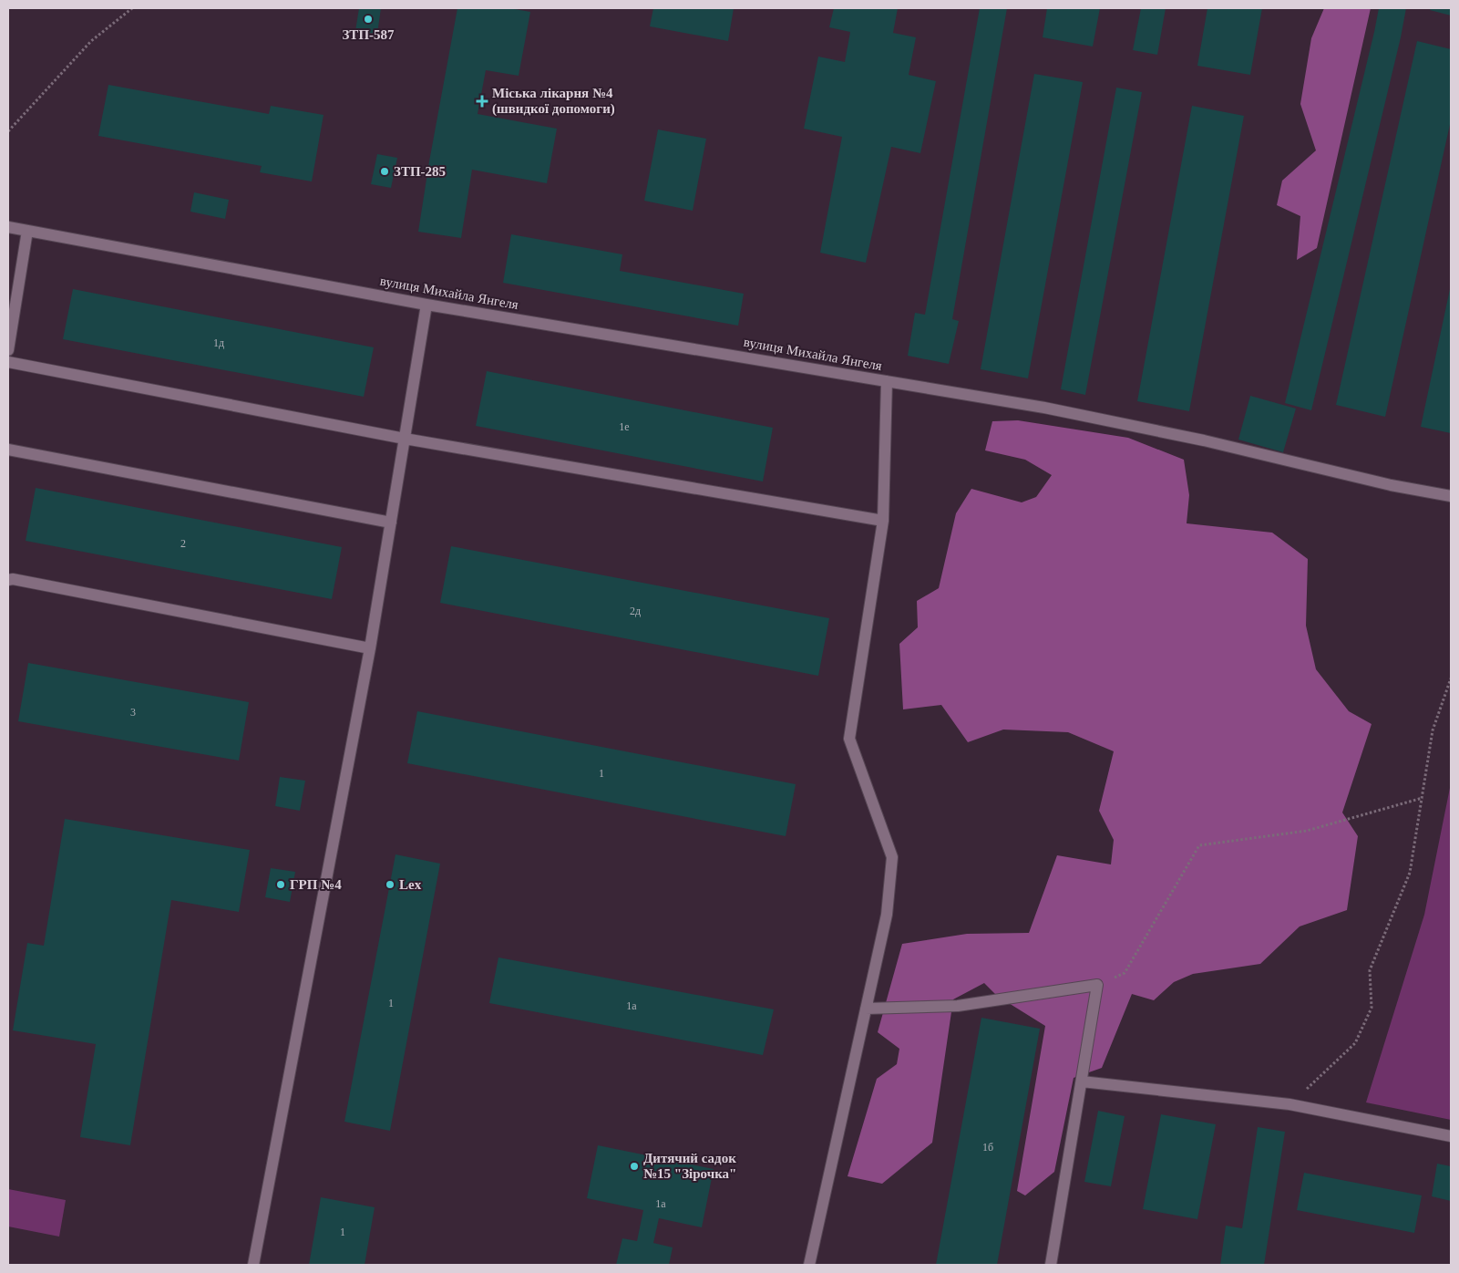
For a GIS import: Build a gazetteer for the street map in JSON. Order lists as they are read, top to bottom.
{
  "streets": {
    "street": ["вулиця Михайла Янгеля"]
  },
  "places": {
    "other": [
      "ЗТП-587",
      "ЗТП-285",
      "ГРП №4",
      "Lex",
      "Дитячий садок №15 \"Зірочка\""
    ],
    "health": ["Міська лікарня №4 (швидкої допомоги)"]
  },
  "house_numbers": [
    "1д",
    "1е",
    "2",
    "2д",
    "3",
    "1",
    "1",
    "1а",
    "1б",
    "1а",
    "1"
  ]
}
